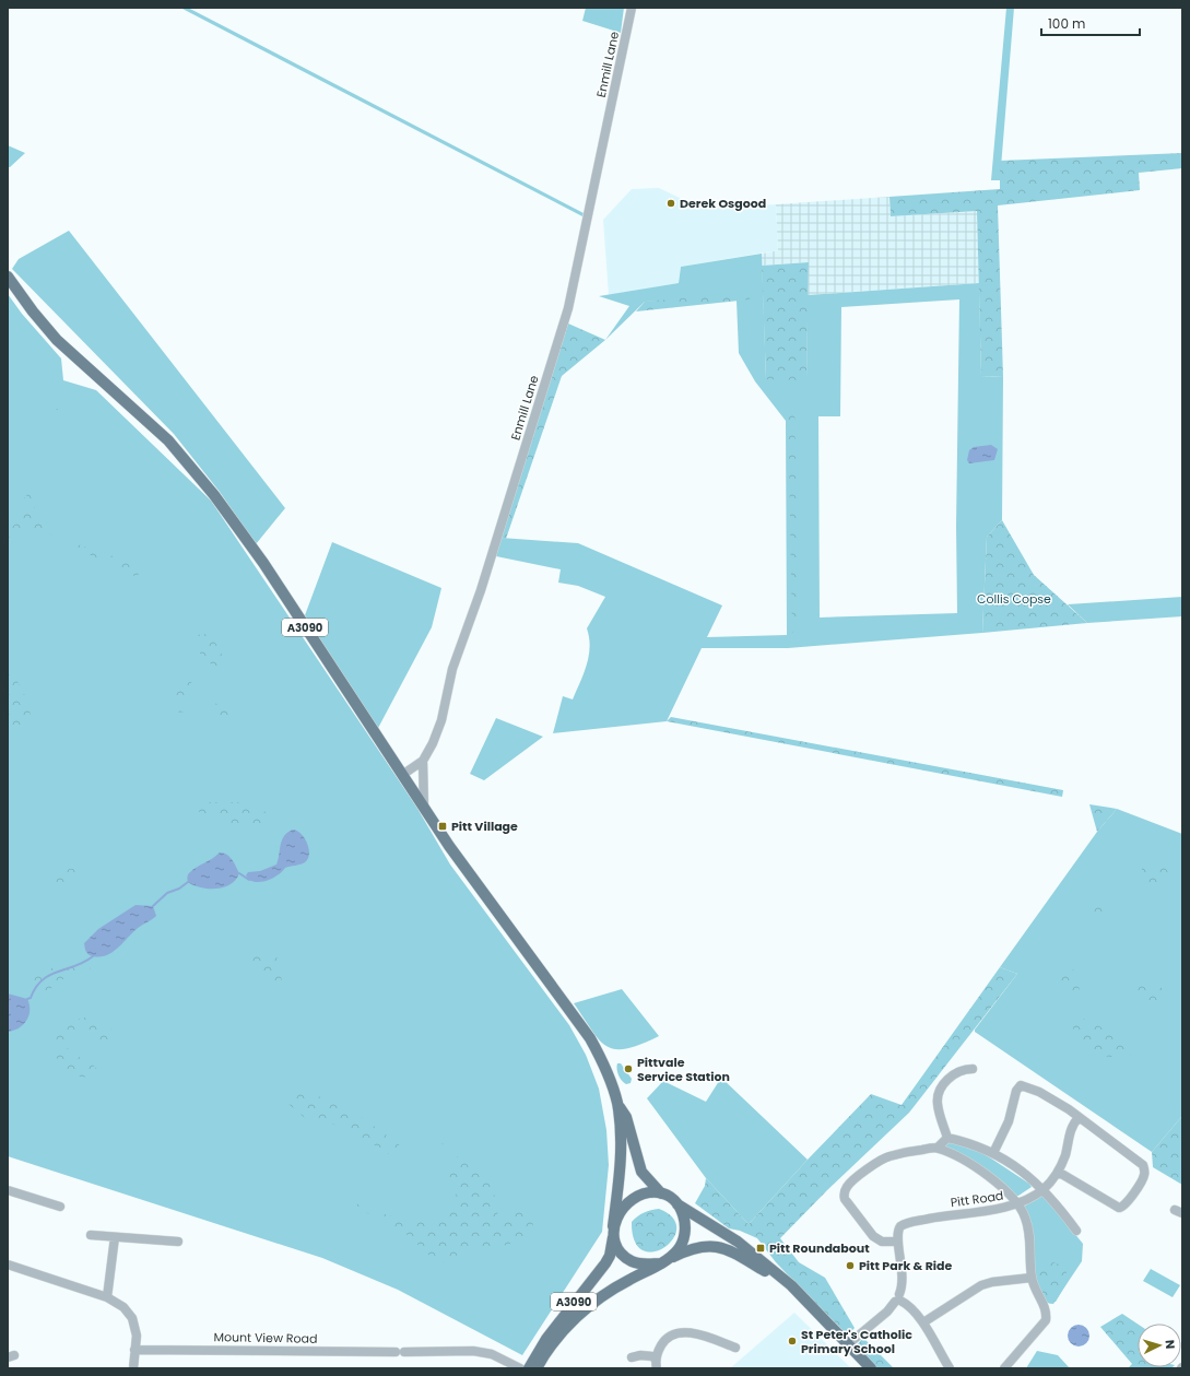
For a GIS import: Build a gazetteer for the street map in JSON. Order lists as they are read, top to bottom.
{
  "streets": {
    "main road": ["A3090"],
    "street": ["Enmill Lane", "Pitt Road", "Mount View Road"]
  },
  "crossings": [
    ["Enmill Lane", "A3090"]
  ],
  "parks": ["Collis Copse"],
  "places": {
    "other": [
      "Derek Osgood",
      "Pittvale Service Station",
      "Pitt Park & Ride",
      "St Peter's Catholic Primary School"
    ],
    "transit": ["Pitt Village", "Pitt Roundabout"]
  },
  "scale_bar": "100 m",
  "north": "right"
}
